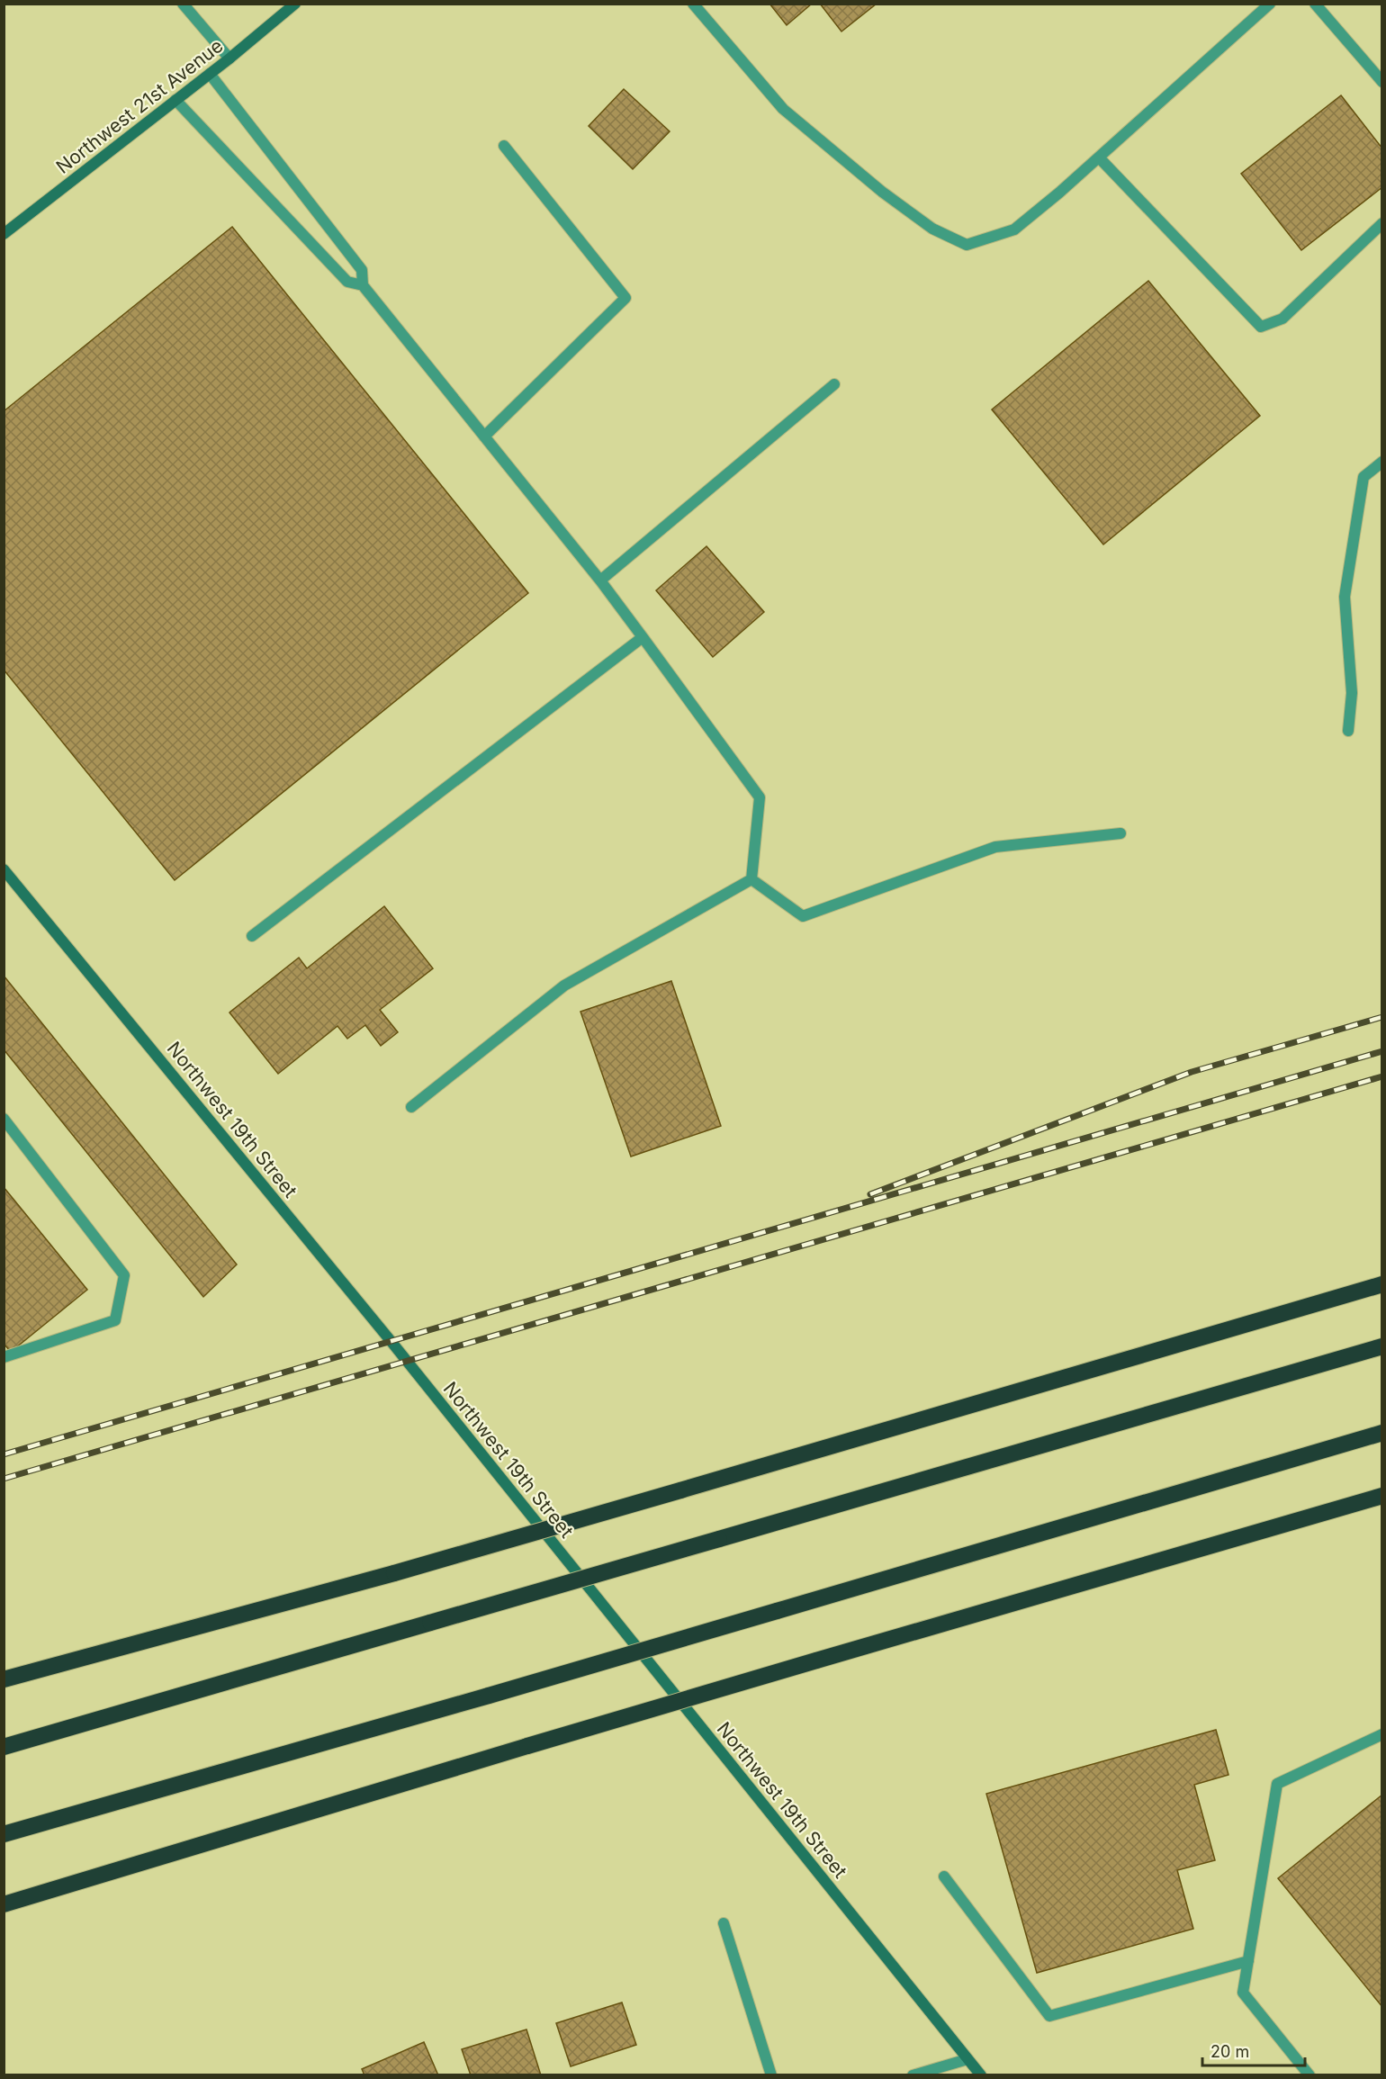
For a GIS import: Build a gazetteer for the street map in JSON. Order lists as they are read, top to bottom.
{
  "streets": {
    "street": ["Northwest 21st Avenue", "Northwest 19th Street"]
  },
  "scale_bar": "20 m"
}
